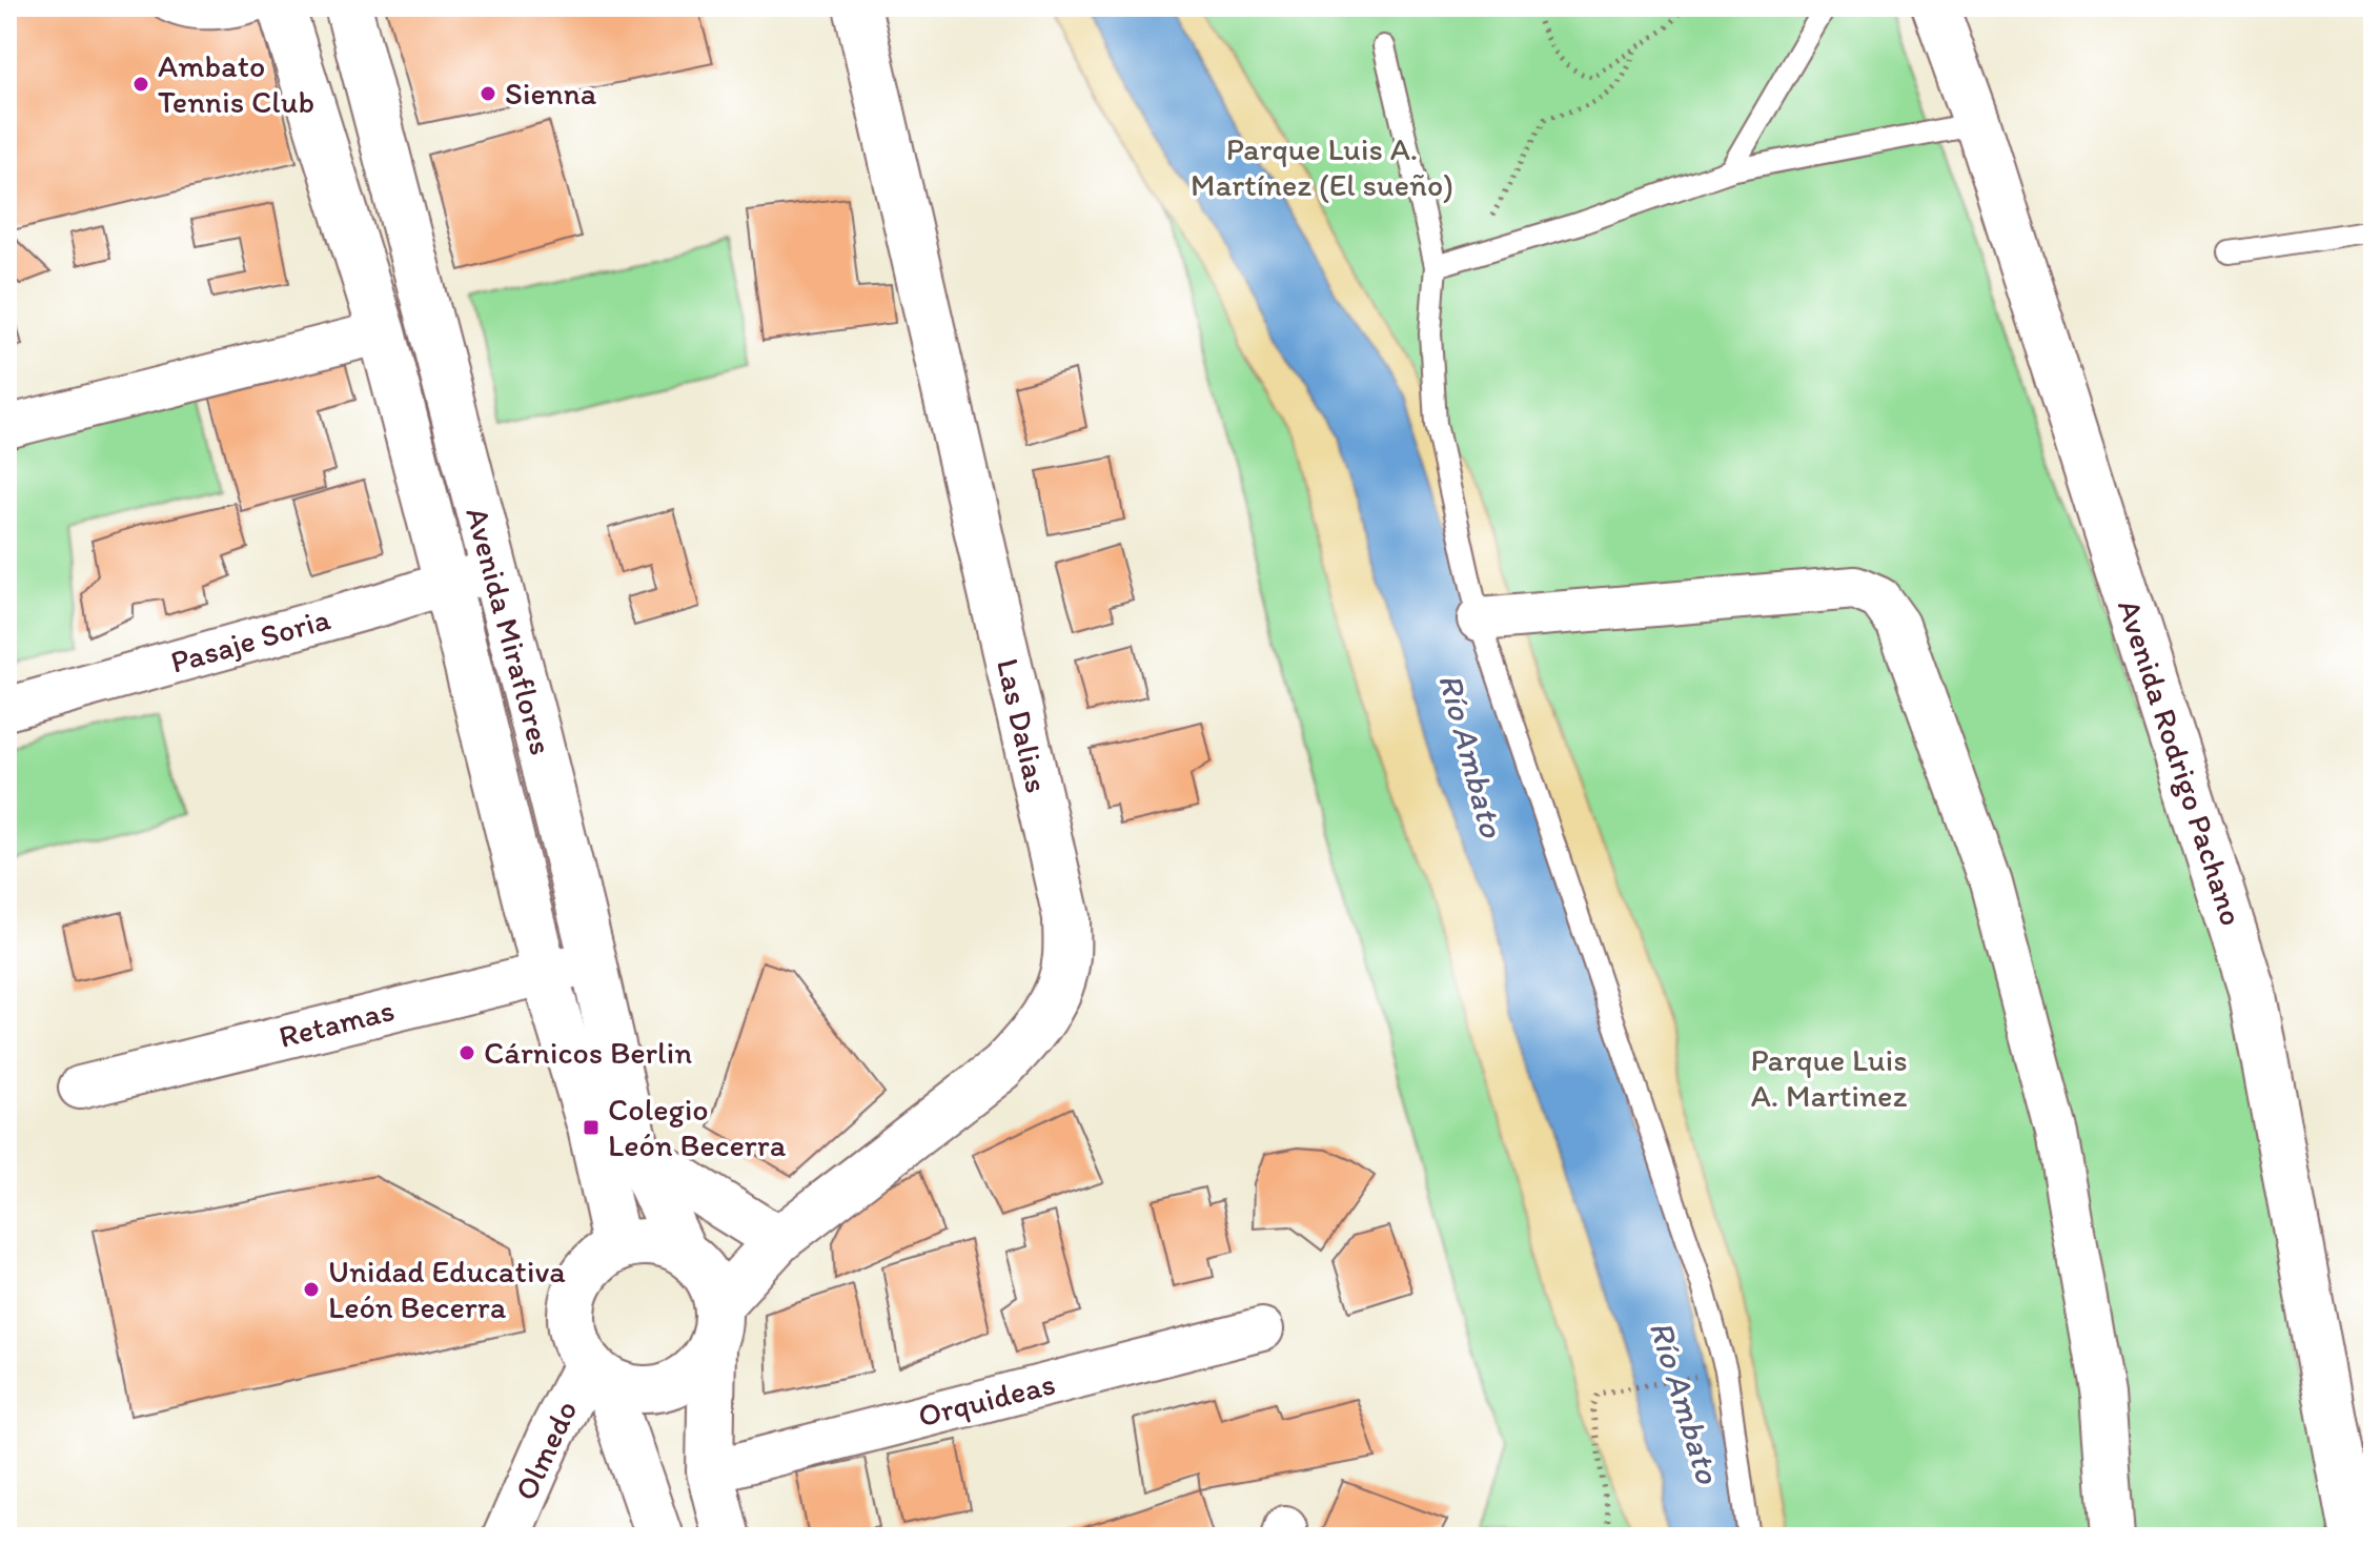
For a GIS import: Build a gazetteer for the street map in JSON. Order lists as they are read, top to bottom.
{
  "streets": {
    "main road": [
      "Avenida Miraflores",
      "Las Dalias",
      "Avenida Rodrigo Pachano",
      "Olmedo"
    ],
    "street": ["Pasaje Soria", "Retamas", "Orquideas"]
  },
  "crossings": [
    ["Avenida Miraflores", "Pasaje Soria"],
    ["Avenida Miraflores", "Las Dalias"],
    ["Avenida Miraflores", "Retamas"],
    ["Avenida Miraflores", "Olmedo"],
    ["Las Dalias", "Olmedo"]
  ],
  "water": ["Río Ambato"],
  "parks": ["Parque Luis A. Martínez (El sueño)", "Parque Luis A. Martinez"],
  "places": {
    "other": [
      "Ambato Tennis Club",
      "Sienna",
      "Cárnicos Berlin",
      "Unidad Educativa León Becerra"
    ],
    "transit": ["Colegio León Becerra"]
  }
}
